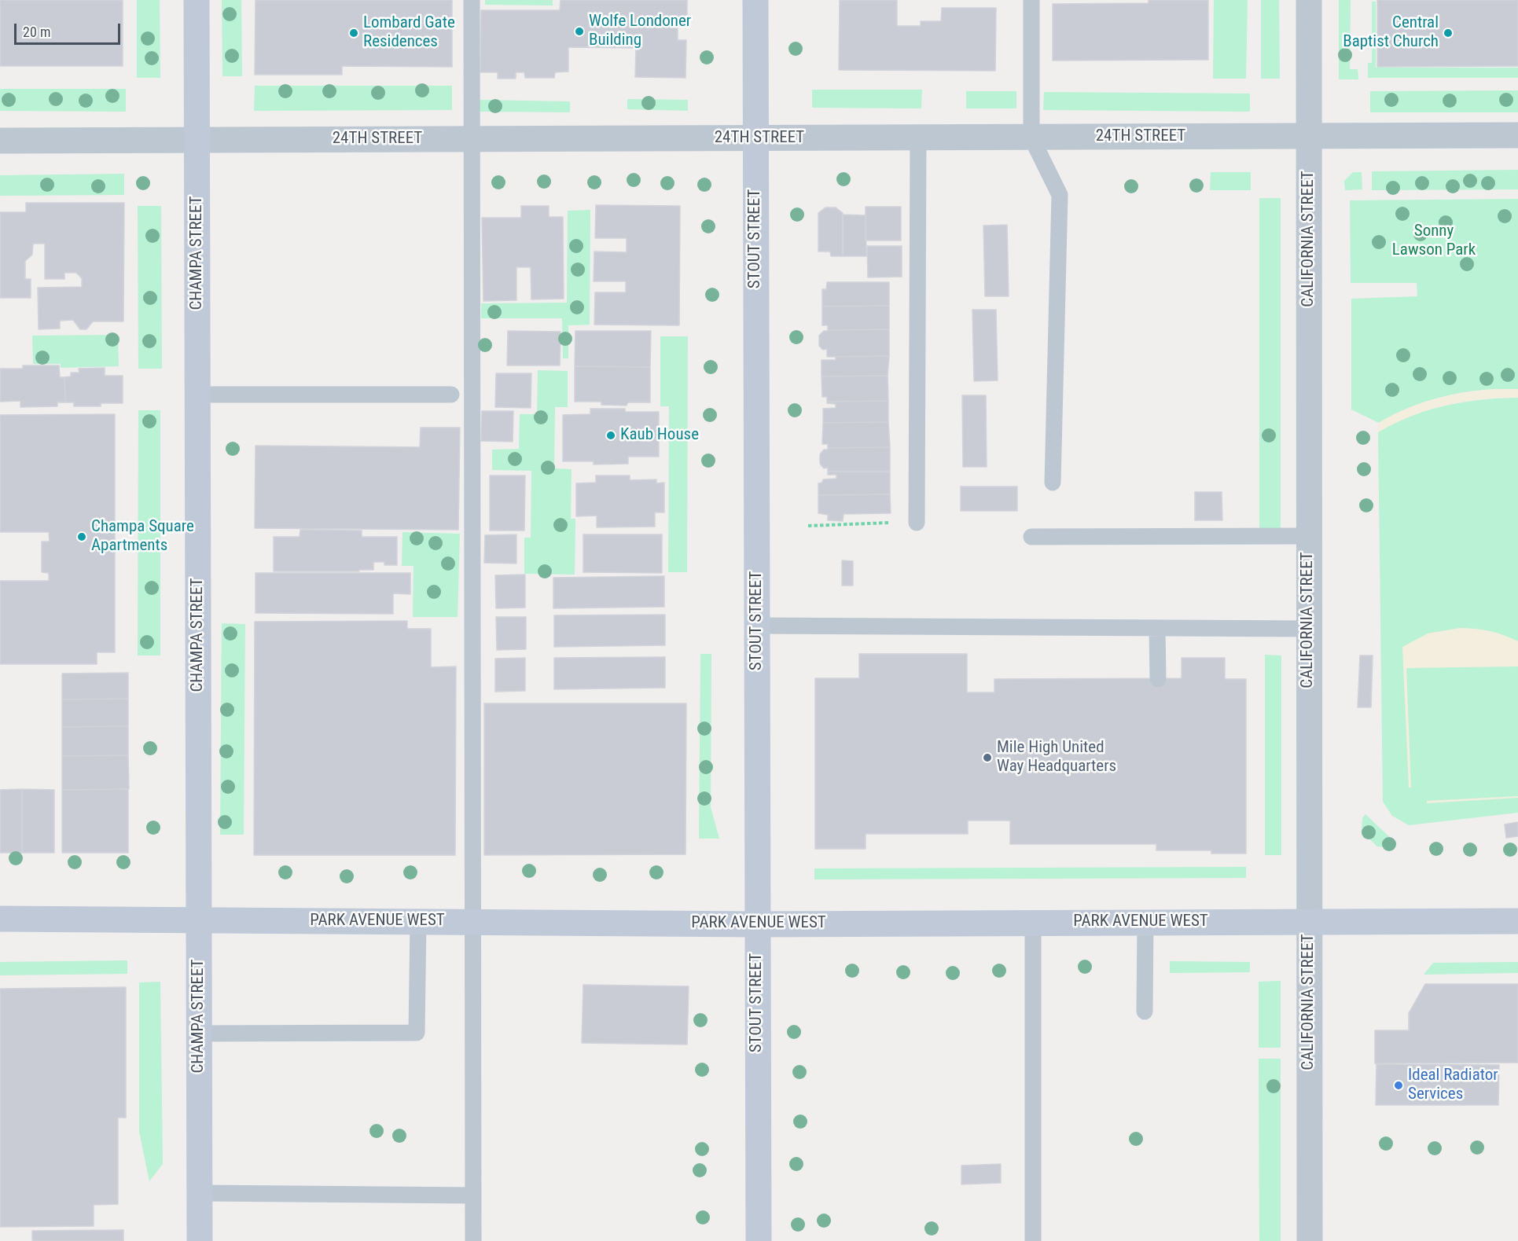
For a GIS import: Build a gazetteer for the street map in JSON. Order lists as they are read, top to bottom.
{
  "streets": {
    "main road": ["STOUT STREET", "CHAMPA STREET", "PARK AVENUE WEST"],
    "street": ["24TH STREET", "CALIFORNIA STREET"]
  },
  "crossings": [
    ["24TH STREET", "STOUT STREET"],
    ["24TH STREET", "CALIFORNIA STREET"],
    ["24TH STREET", "CHAMPA STREET"],
    ["STOUT STREET", "PARK AVENUE WEST"],
    ["CALIFORNIA STREET", "PARK AVENUE WEST"],
    ["CHAMPA STREET", "PARK AVENUE WEST"]
  ],
  "parks": ["Sonny Lawson Park"],
  "places": [
    "Wolfe Londoner Building",
    "Lombard Gate Residences",
    "Central Baptist Church",
    "Kaub House",
    "Champa Square Apartments",
    "Mile High United Way Headquarters",
    "Ideal Radiator Services"
  ],
  "scale_bar": "20 m"
}
